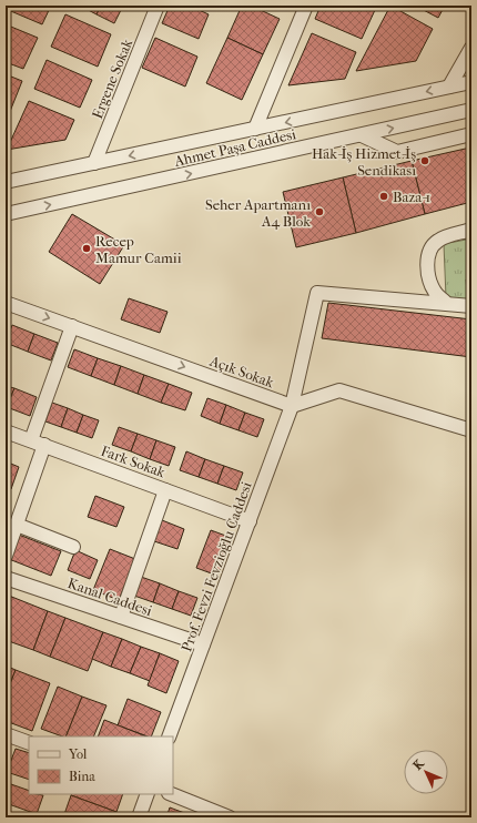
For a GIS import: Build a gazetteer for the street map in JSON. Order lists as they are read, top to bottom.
{
  "streets": {
    "street": [
      "Ergene Sokak",
      "Ahmet Paşa Caddesi",
      "Açık Sokak",
      "Fark Sokak",
      "Prof. Fevzi Fevzioğlu Caddesi",
      "Kanal Caddesi"
    ]
  },
  "crossings": [
    ["Ergene Sokak", "Ahmet Paşa Caddesi"],
    ["Açık Sokak", "Prof. Fevzi Fevzioğlu Caddesi"],
    ["Fark Sokak", "Prof. Fevzi Fevzioğlu Caddesi"],
    ["Prof. Fevzi Fevzioğlu Caddesi", "Kanal Caddesi"]
  ],
  "one_way": ["Açık Sokak"],
  "places": [
    "Hak-İş Hizmet-İş Sendikası",
    "Baza-1",
    "Seher Apartmanı A4 Blok",
    "Recep Mamur Camii"
  ],
  "legend": ["Yol", "Bina"],
  "north": "top left"
}
